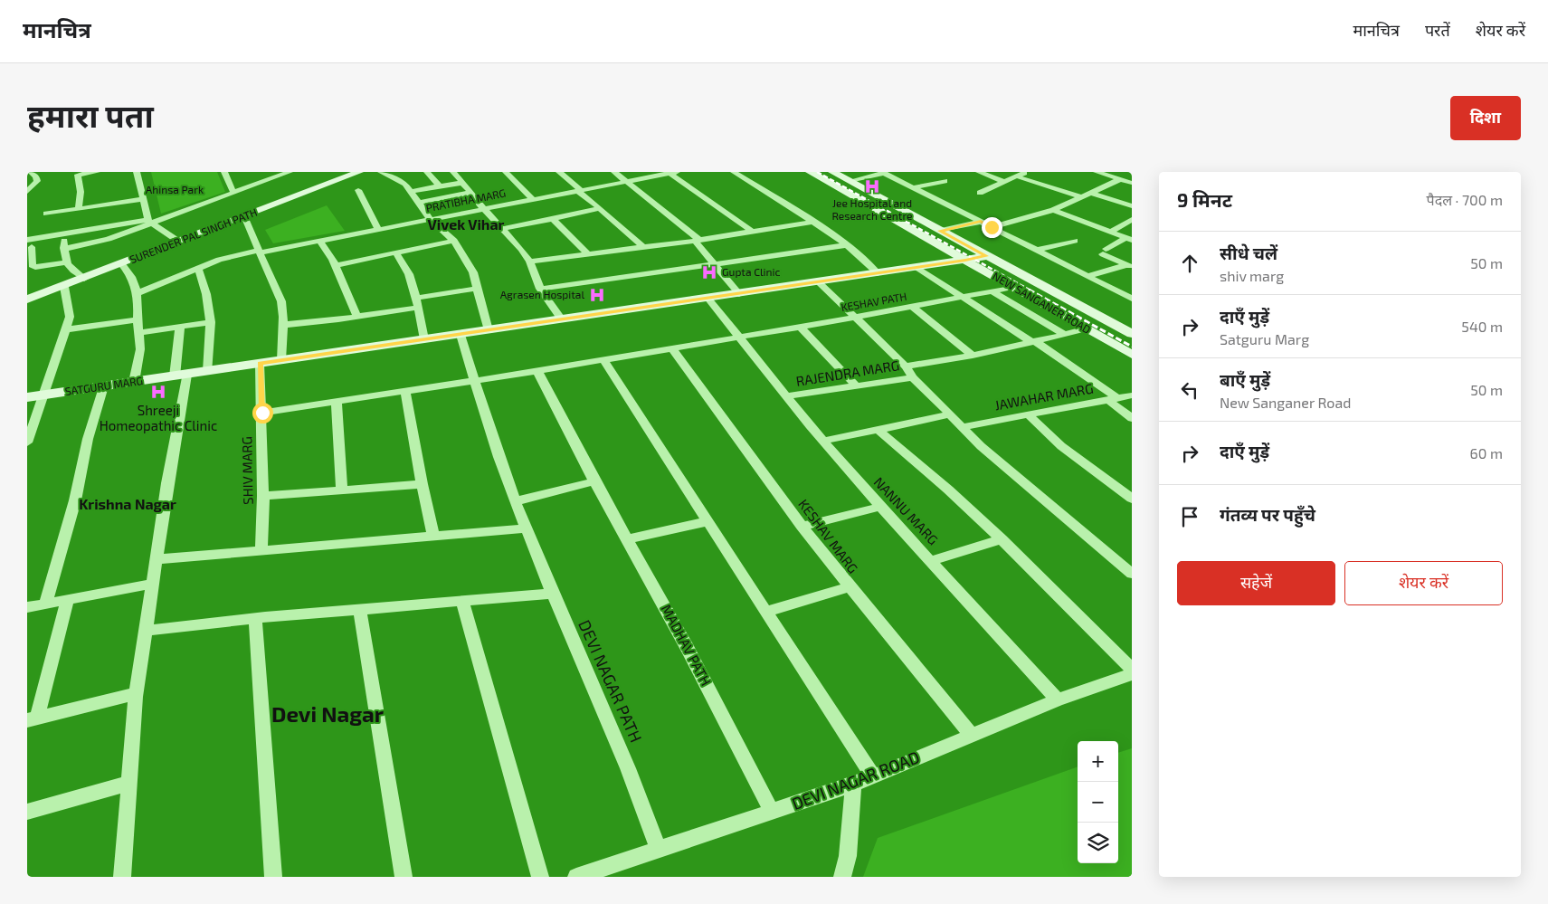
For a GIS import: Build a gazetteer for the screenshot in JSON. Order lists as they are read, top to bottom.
{
  "streets": {
    "street": [
      "PRATIBHA MARG",
      "SURENDER PAL SINGH PATH",
      "KESHAV PATH",
      "NEW SANGANER ROAD",
      "RAJENDRA MARG",
      "SATGURU MARG",
      "JAWAHAR MARG",
      "SHIV MARG",
      "NANNU MARG",
      "KESHAV MARG",
      "MADHAV PATH",
      "DEVI NAGAR PATH",
      "DEVI NAGAR ROAD"
    ]
  },
  "crossings": [
    ["KESHAV PATH", "NEW SANGANER ROAD"],
    ["KESHAV PATH", "SHIV MARG"],
    ["KESHAV PATH", "NANNU MARG"],
    ["KESHAV PATH", "KESHAV MARG"],
    ["KESHAV PATH", "MADHAV PATH"],
    ["KESHAV PATH", "DEVI NAGAR PATH"],
    ["NEW SANGANER ROAD", "SATGURU MARG"],
    ["RAJENDRA MARG", "NANNU MARG"],
    ["SATGURU MARG", "SHIV MARG"],
    ["SATGURU MARG", "NANNU MARG"],
    ["SATGURU MARG", "DEVI NAGAR PATH"],
    ["NANNU MARG", "DEVI NAGAR ROAD"],
    ["KESHAV MARG", "DEVI NAGAR ROAD"],
    ["MADHAV PATH", "DEVI NAGAR ROAD"],
    ["DEVI NAGAR PATH", "DEVI NAGAR ROAD"]
  ],
  "districts": ["Vivek Vihar", "Krishna Nagar", "Devi Nagar"],
  "parks": ["Ahinsa Park"],
  "places": {
    "hospital": [
      "Jee Hospital and Research Centre",
      "Gupta Clinic",
      "Agrasen Hospital",
      "Shreeji Homeopathic Clinic"
    ]
  },
  "page": {
    "header": "मानचित्र",
    "nav": ["मानचित्र", "परतें", "शेयर करें"],
    "title": "हमारा पता",
    "buttons": [
      "दिशा",
      ["सहेजें", "शेयर करें"]
    ],
    "heading": ["9 मिनट", "पैदल · 700 m"],
    "list": [
      ["सीधे चलें", "shiv marg", "50 m"],
      ["दाएँ मुड़ें", "Satguru Marg", "540 m"],
      ["बाएँ मुड़ें", "New Sanganer Road", "50 m"],
      ["दाएँ मुड़ें", "60 m"],
      "गंतव्य पर पहुँचे"
    ],
    "map_buttons": ["+", "−"]
  }
}
